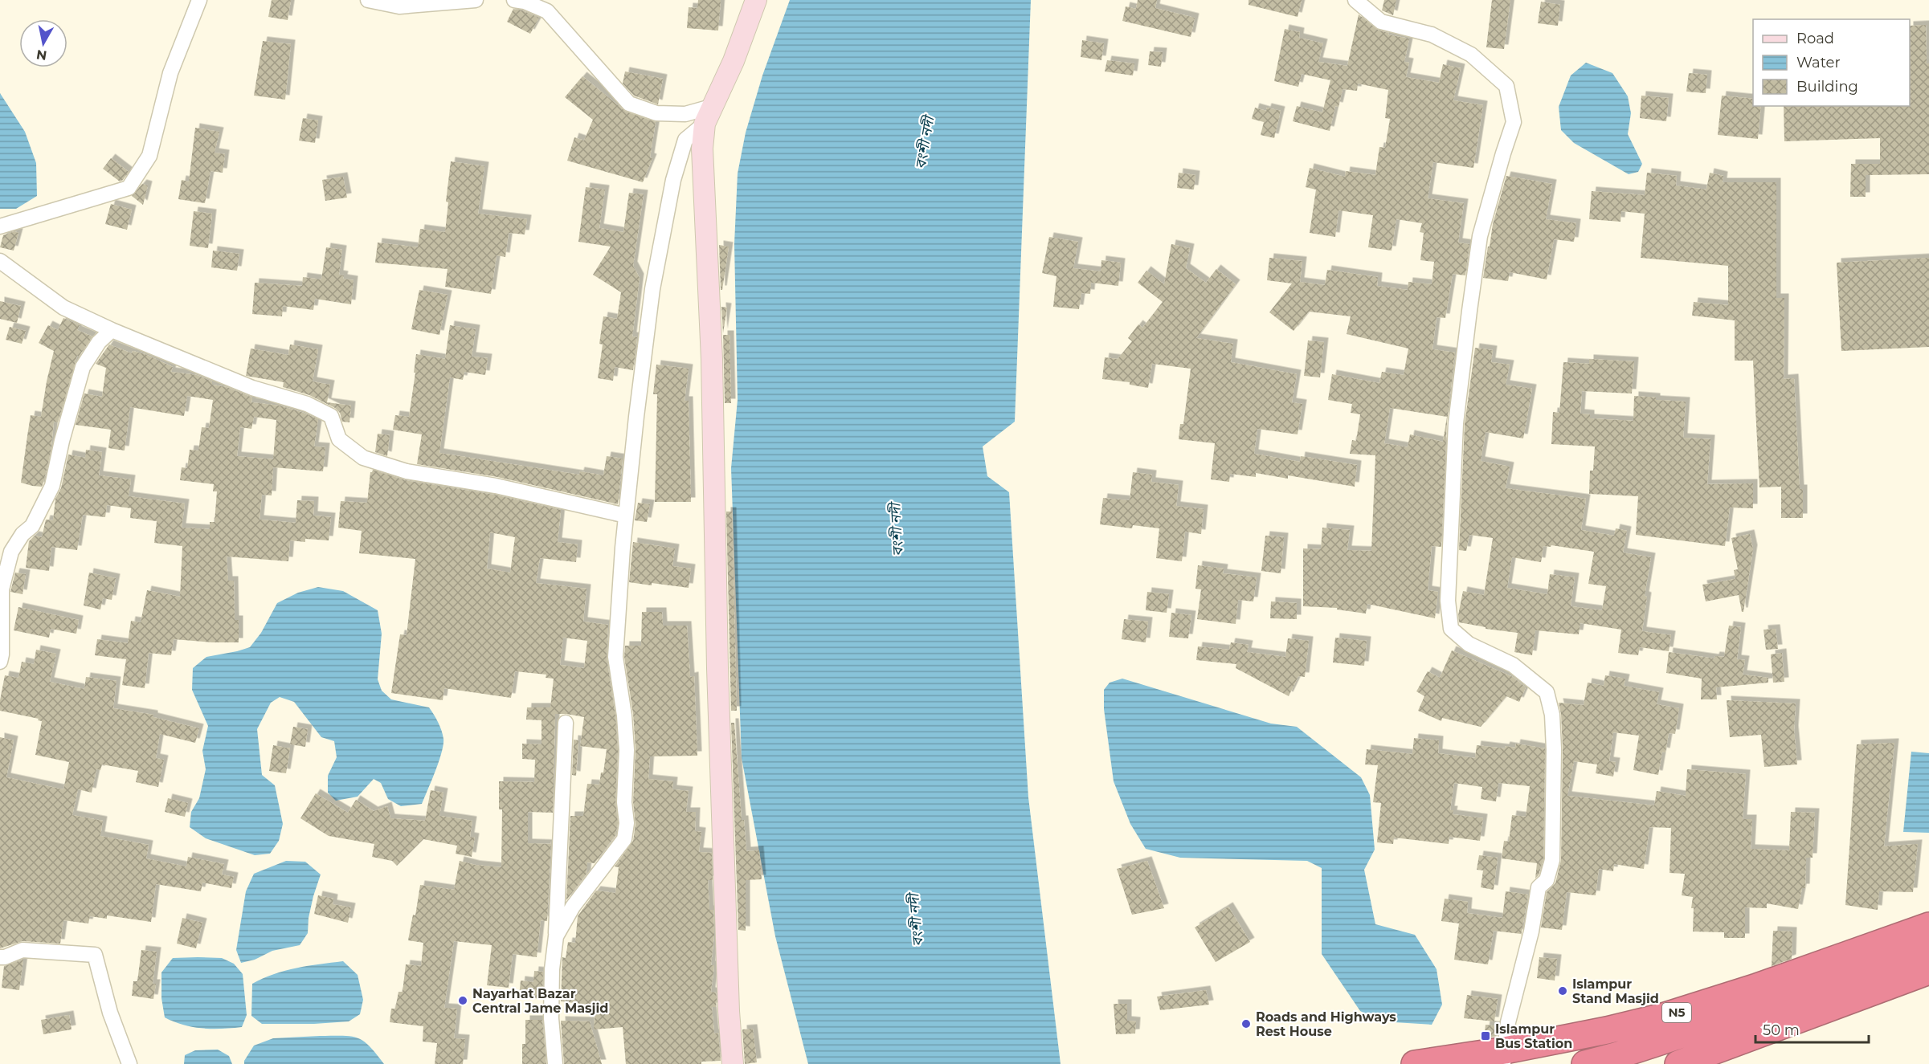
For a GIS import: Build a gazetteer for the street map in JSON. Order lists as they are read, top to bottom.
{
  "streets": {
    "highway": ["N5"]
  },
  "water": ["বংশী নদী"],
  "places": {
    "other": ["Islampur Stand Masjid", "Nayarhat Bazar Central Jame Masjid", "Roads and Highways Rest House"],
    "transit": ["Islampur Bus Station"]
  },
  "legend": ["Road", "Water", "Building"],
  "scale_bar": "50 m",
  "north": "bottom"
}
